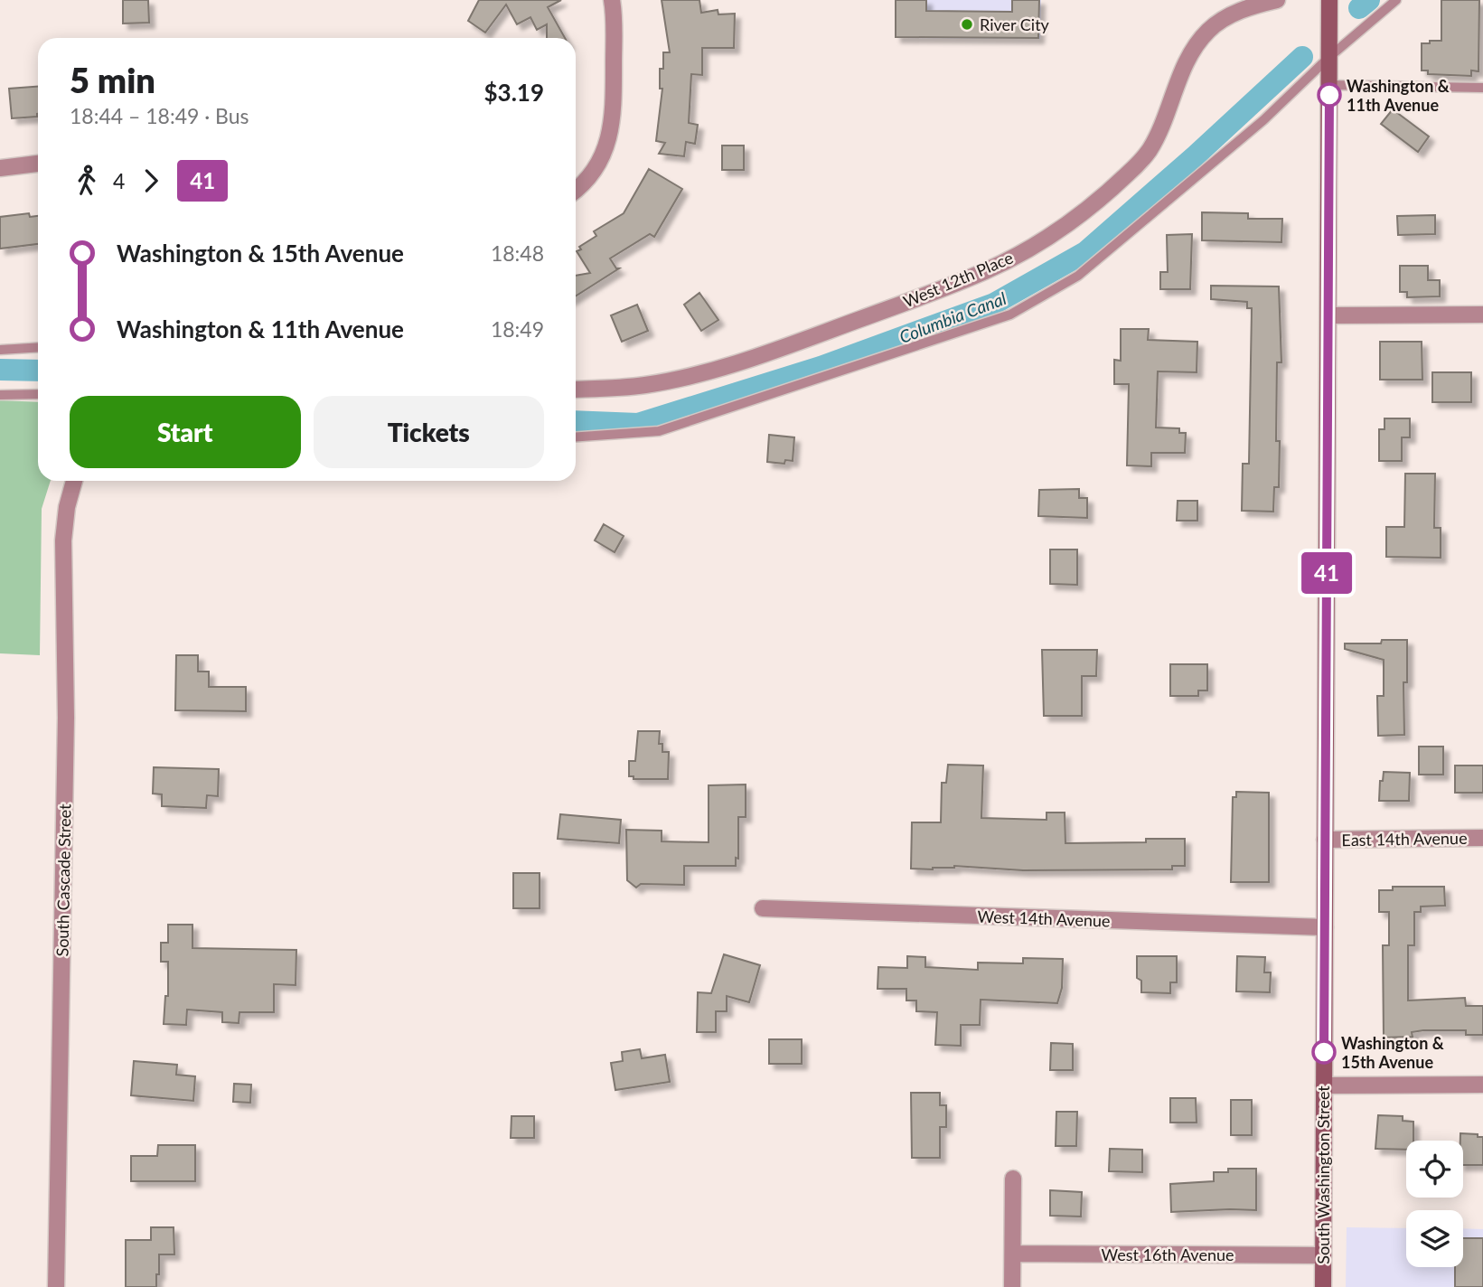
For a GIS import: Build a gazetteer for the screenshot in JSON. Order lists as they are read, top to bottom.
{
  "streets": {
    "main road": ["South Washington Street"],
    "street": [
      "West 12th Place",
      "East 14th Avenue",
      "South Cascade Street",
      "West 14th Avenue",
      "West 16th Avenue"
    ]
  },
  "crossings": [
    ["East 14th Avenue", "South Washington Street"],
    ["West 14th Avenue", "South Washington Street"],
    ["South Washington Street", "West 16th Avenue"]
  ],
  "water": ["Columbia Canal"],
  "places": ["River City", "Washington & 11th Avenue", "Washington & 15th Avenue"],
  "lines": ["bus line 41"],
  "page": {
    "on_map": "41",
    "heading": ["5 min", "18:44 – 18:49 · Bus", "$3.19"],
    "legs": ["4", "41"],
    "list": [
      {
        "name": "Washington & 15th Avenue",
        "value": "18:48"
      },
      {
        "name": "Washington & 11th Avenue",
        "value": "18:49"
      }
    ],
    "buttons": ["Start", "Tickets"]
  }
}
